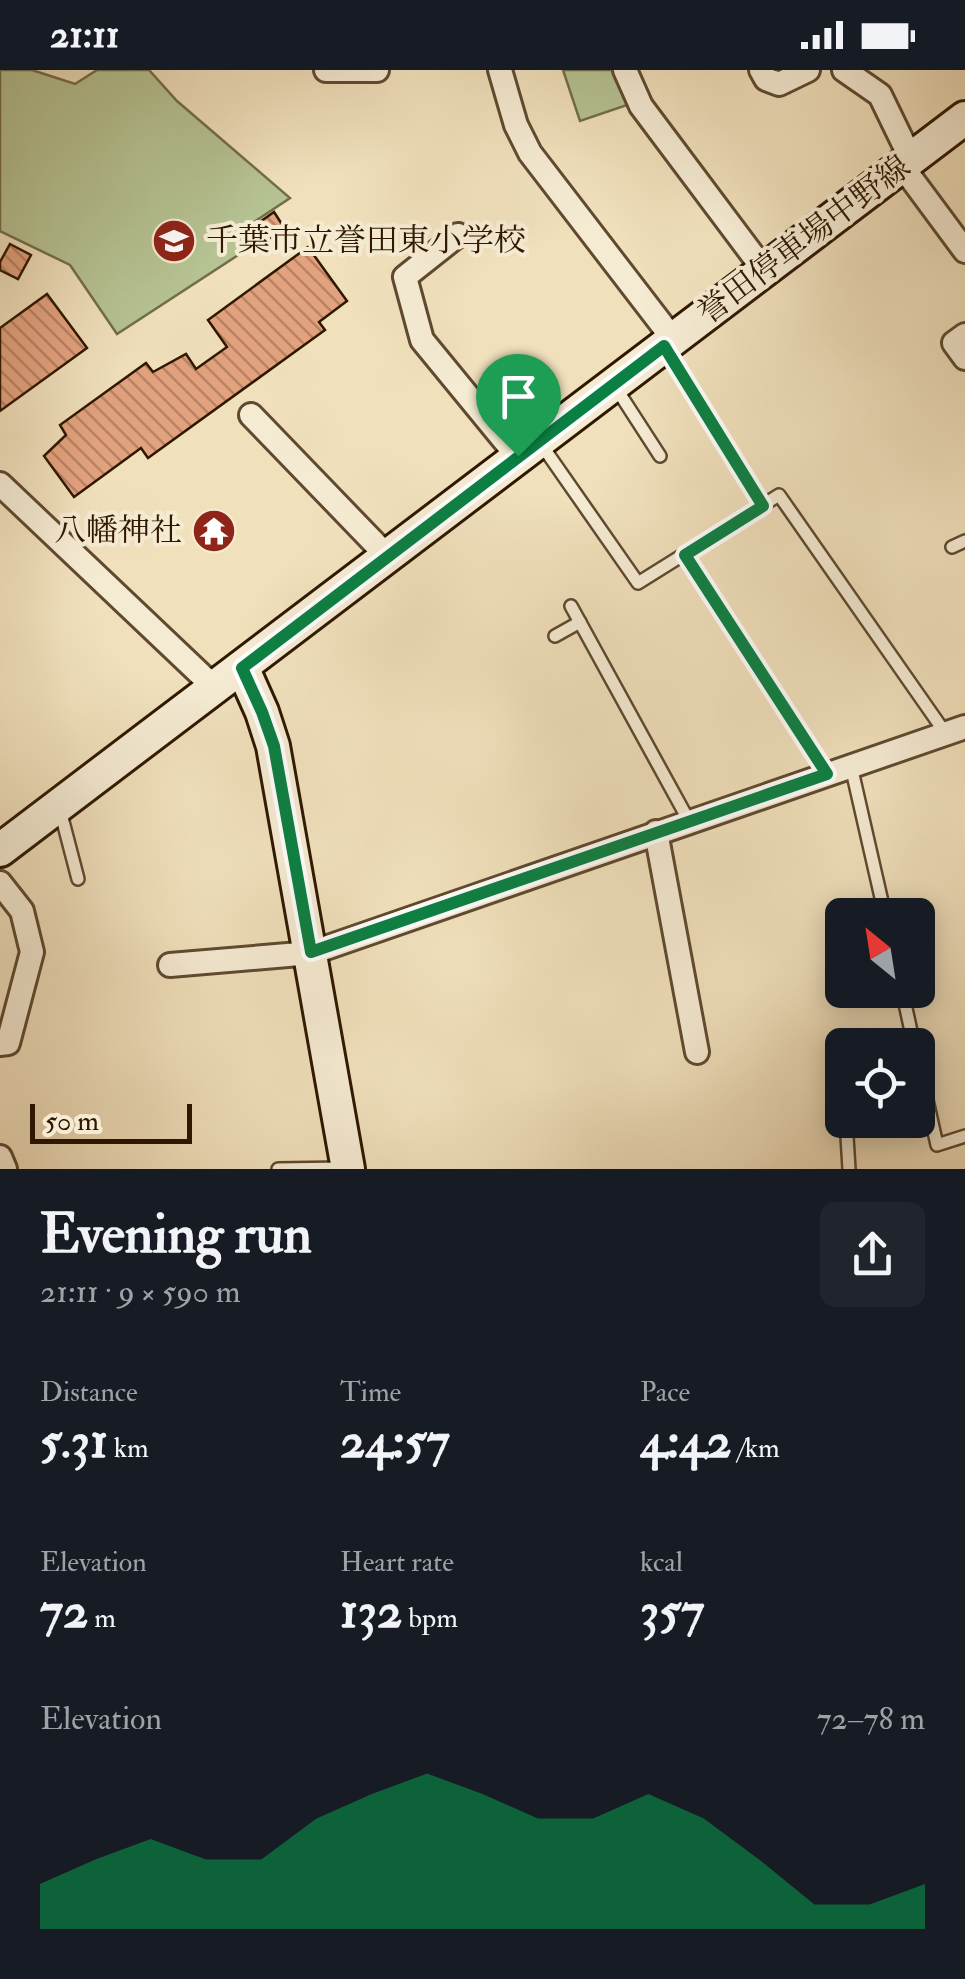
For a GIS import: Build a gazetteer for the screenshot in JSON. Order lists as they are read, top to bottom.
{
  "streets": {
    "main road": ["誉田停車場中野線"]
  },
  "places": {
    "school or university": ["千葉市立誉田東小学校"],
    "temple": ["八幡神社"]
  },
  "scale_bar": "50 m",
  "north": "top left",
  "page": {
    "status": "21:11",
    "scale": "50 m",
    "heading": ["Evening run", "21:11 · 9 × 590 m"],
    "stats": [
      ["Distance", "5.31 km"],
      ["Time", "24:57"],
      ["Pace", "4:42 /km"],
      ["Elevation", "72 m"],
      ["Heart rate", "132 bpm"],
      ["kcal", "357"]
    ],
    "chart": ["Elevation", "72–78 m"]
  }
}
